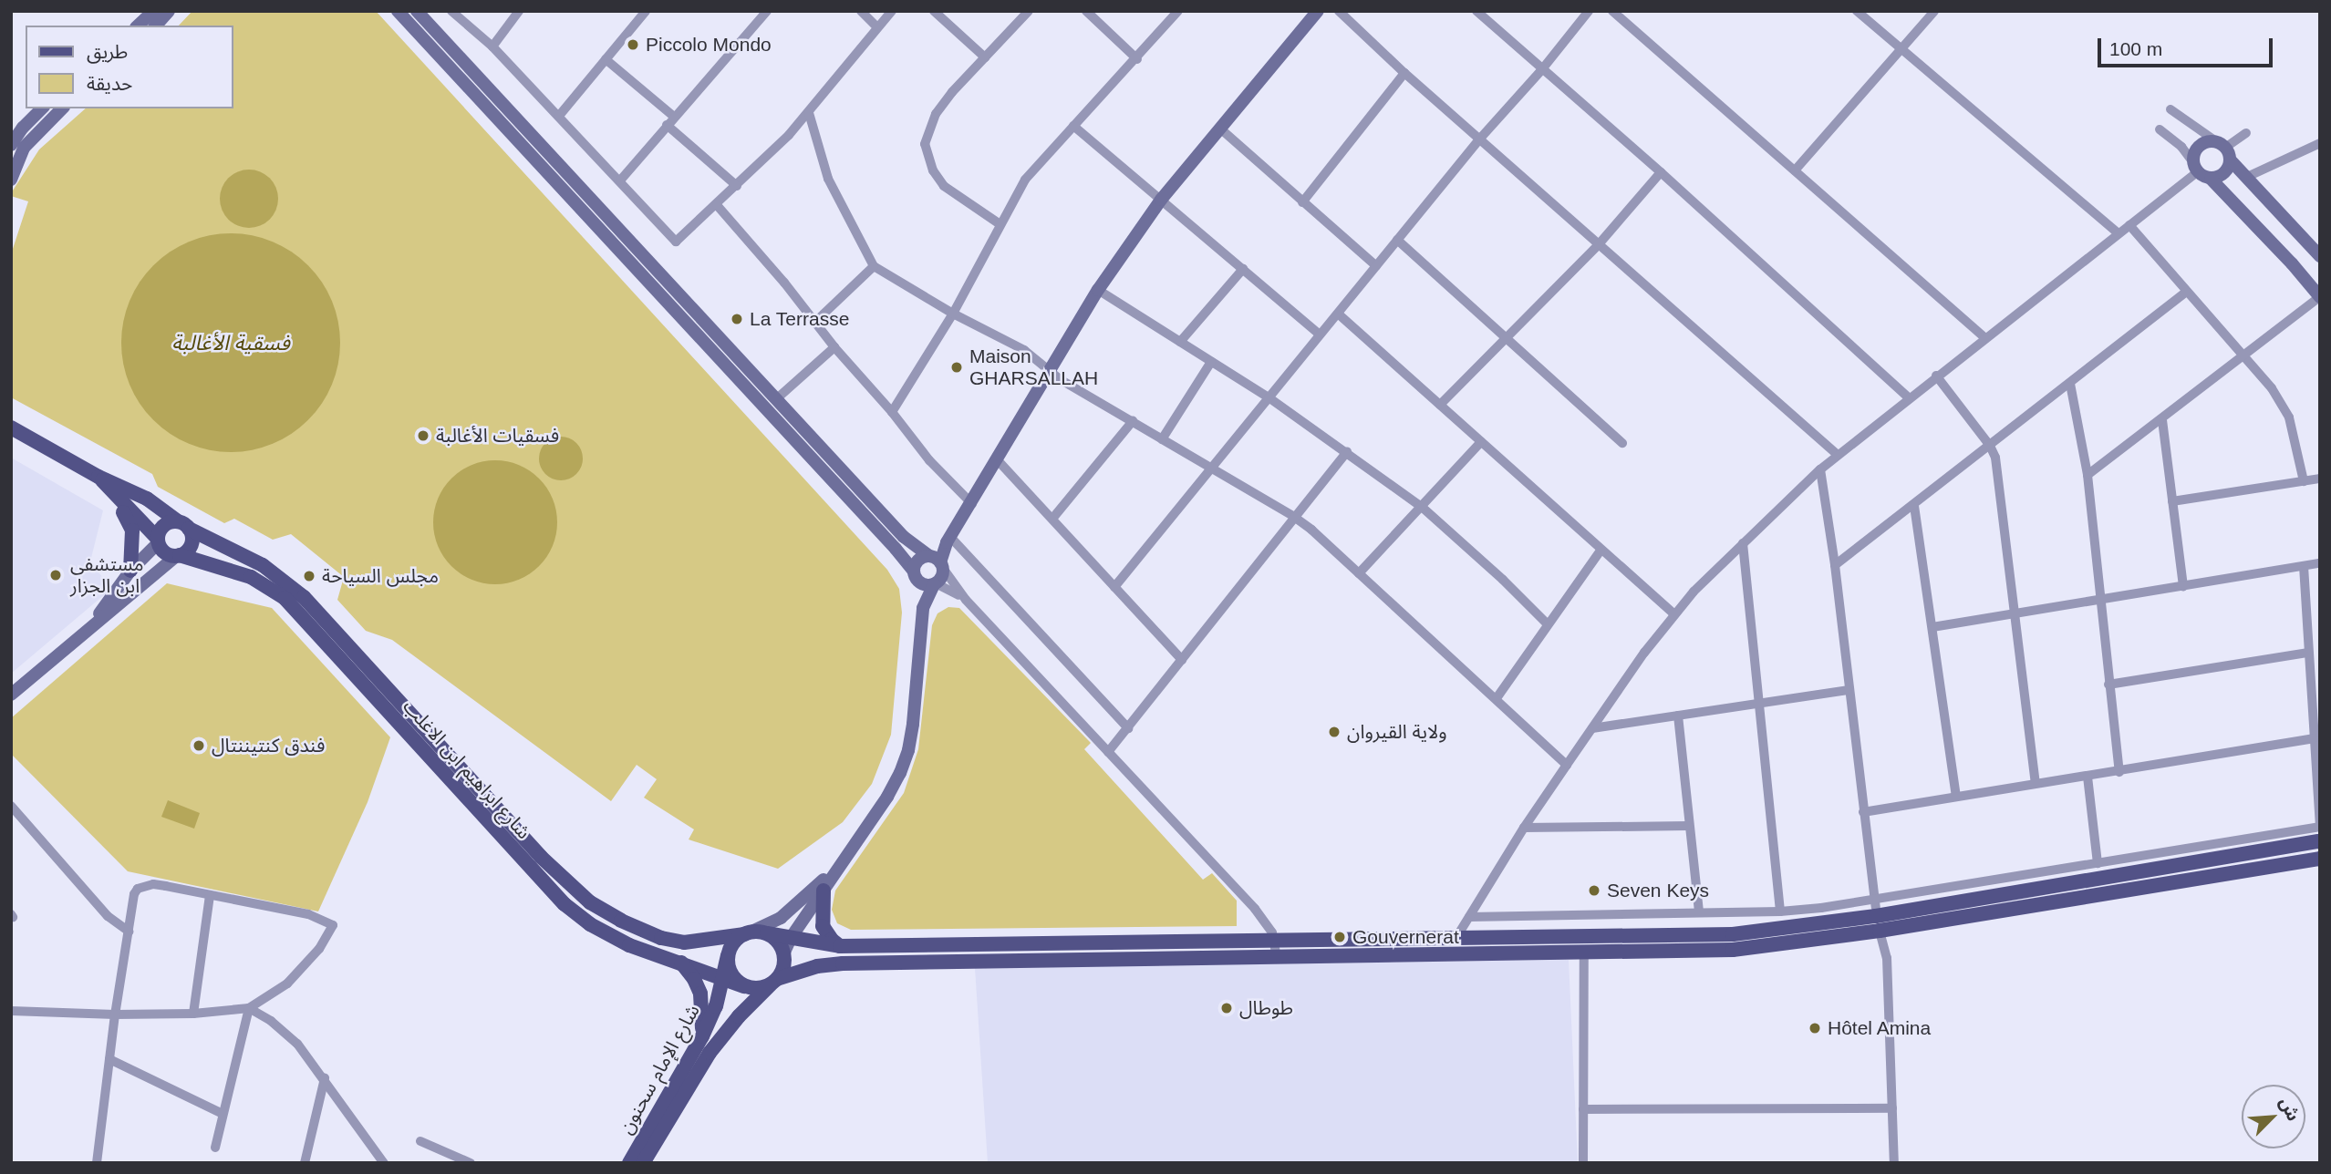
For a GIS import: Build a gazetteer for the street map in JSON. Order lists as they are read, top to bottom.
{
  "streets": {
    "main road": ["شارع ابراهيم ابن الاغلب", "شارع الإمام سحنون"]
  },
  "crossings": [
    ["شارع ابراهيم ابن الاغلب", "شارع الإمام سحنون"]
  ],
  "water": ["فسقية الأغالبة"],
  "places": [
    "Piccolo Mondo",
    "La Terrasse",
    "Maison GHARSALLAH",
    "فسقيات الأغالبة",
    "مستشفى ابن الجزار",
    "مجلس السياحة",
    "ولاية القيروان",
    "فندق كنتيننتال",
    "Seven Keys",
    "Gouvernerat",
    "طوطال",
    "Hôtel Amina"
  ],
  "legend": ["طريق", "حديقة"],
  "scale_bar": "100 m",
  "north": "top right"
}
